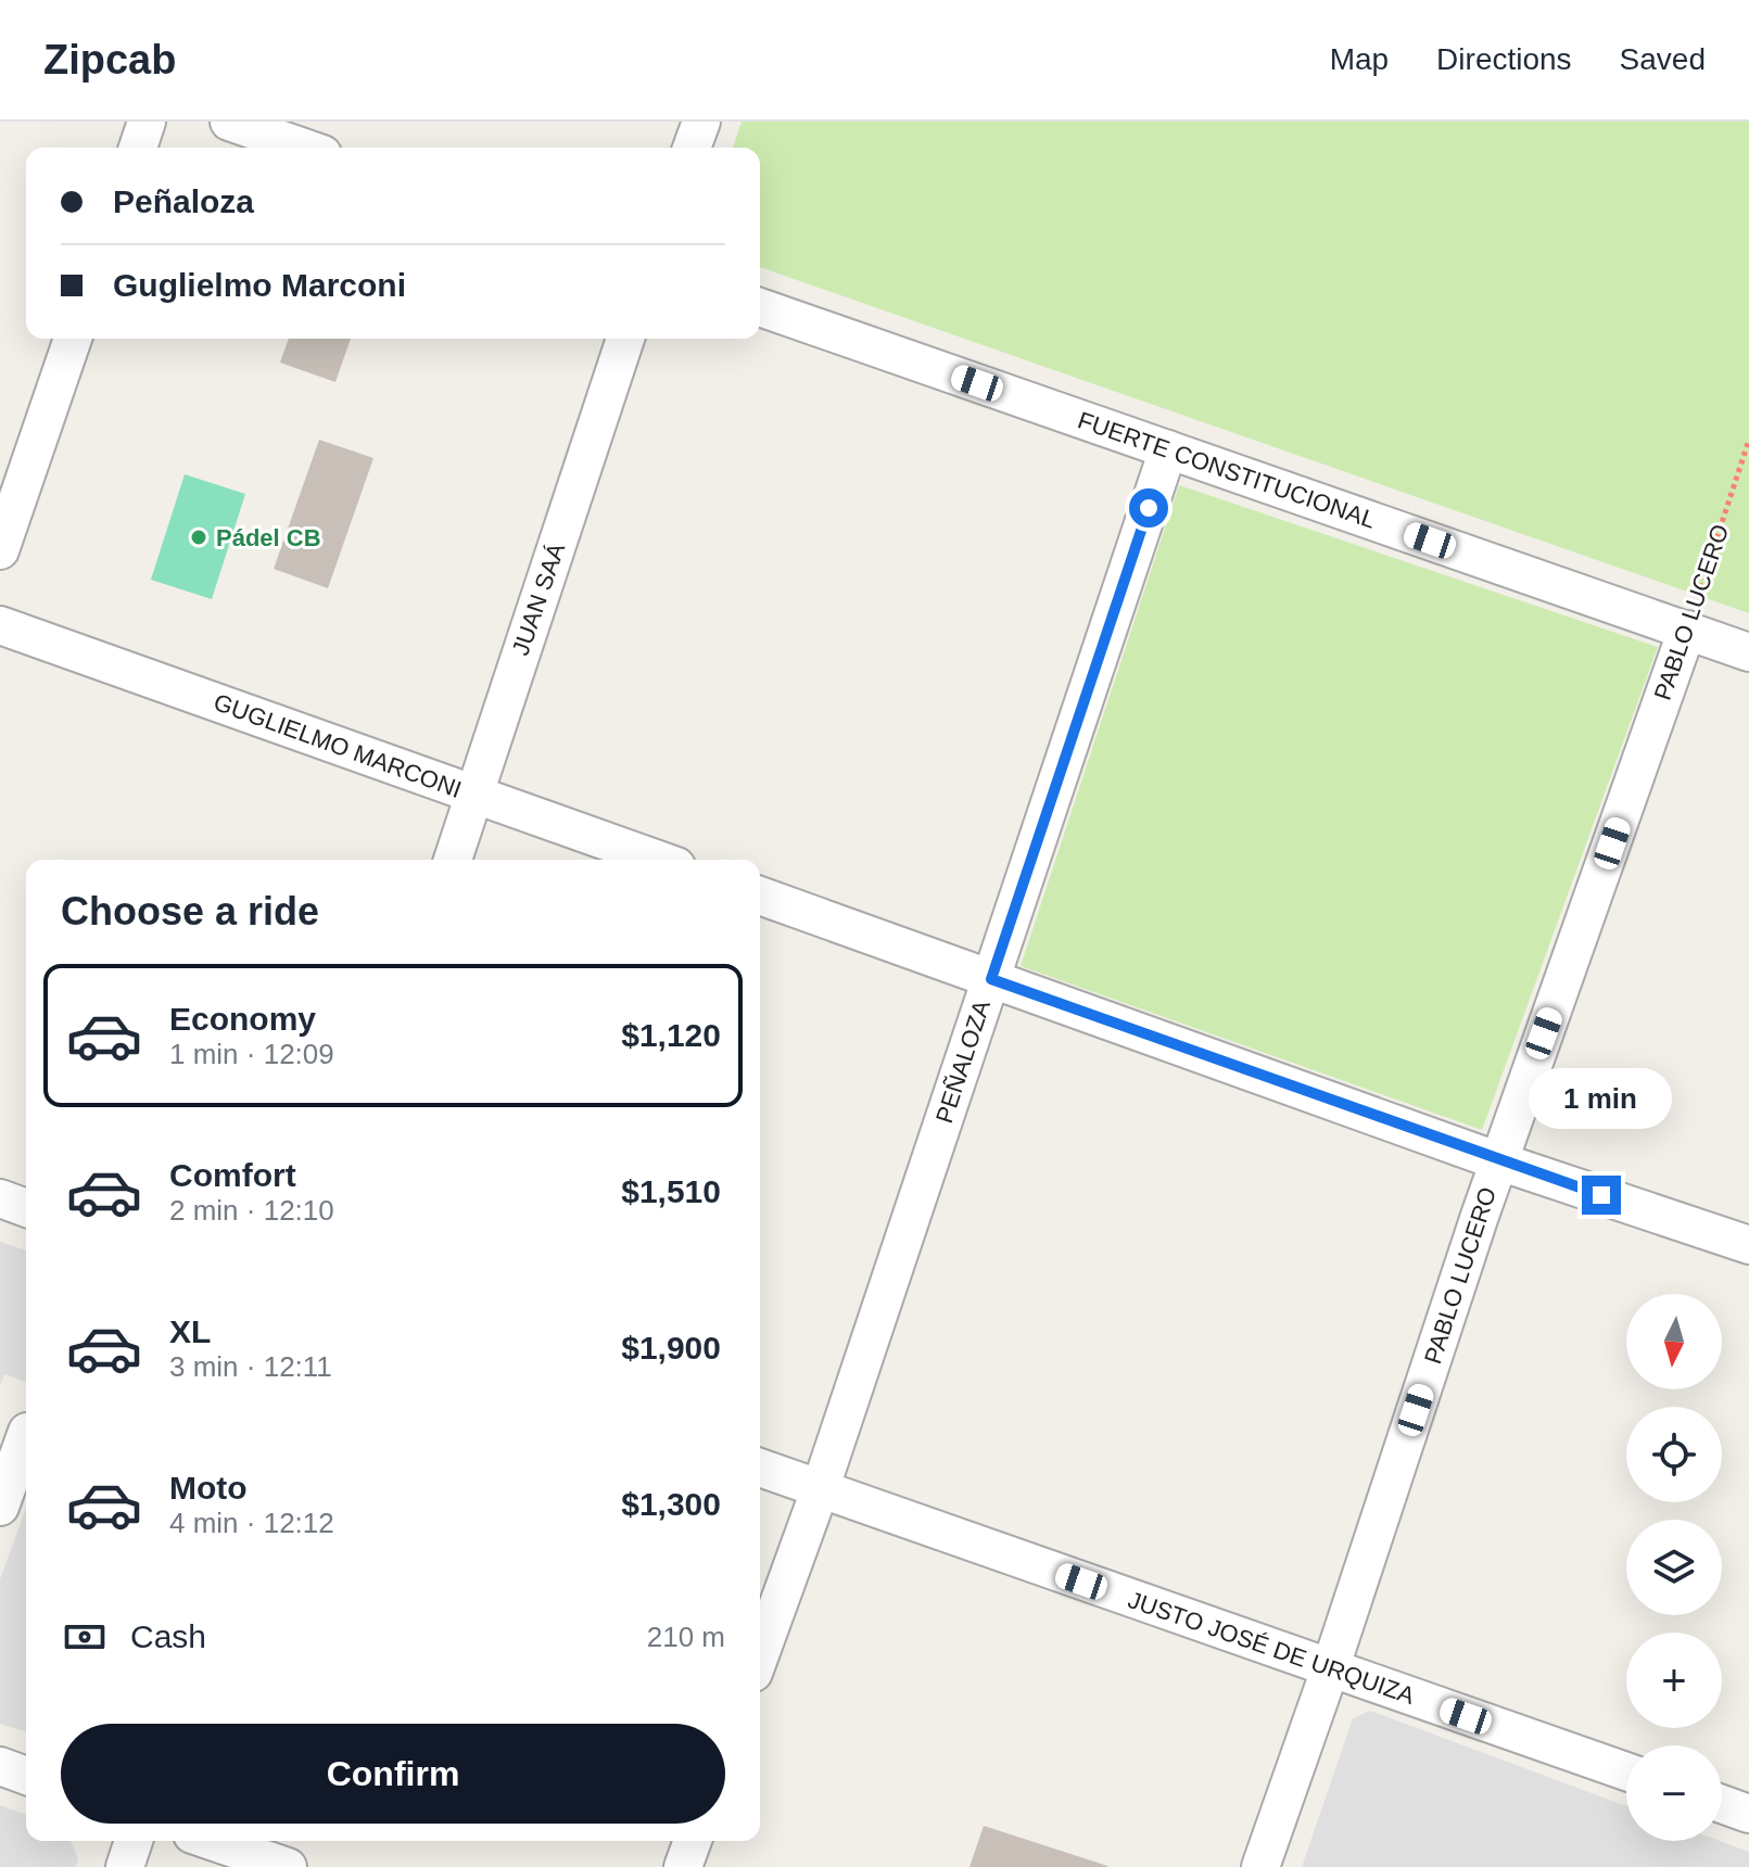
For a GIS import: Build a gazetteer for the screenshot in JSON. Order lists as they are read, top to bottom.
{
  "streets": {
    "street": [
      "FUERTE CONSTITUCIONAL",
      "JUAN SAÁ",
      "PABLO LUCERO",
      "GUGLIELMO MARCONI",
      "PEÑALOZA",
      "JUSTO JOSÉ DE URQUIZA"
    ]
  },
  "crossings": [
    ["FUERTE CONSTITUCIONAL", "PABLO LUCERO"],
    ["FUERTE CONSTITUCIONAL", "PEÑALOZA"],
    ["JUAN SAÁ", "GUGLIELMO MARCONI"],
    ["PABLO LUCERO", "JUSTO JOSÉ DE URQUIZA"],
    ["PEÑALOZA", "JUSTO JOSÉ DE URQUIZA"]
  ],
  "places": ["Pádel CB"],
  "north": "bottom",
  "page": {
    "header": "Zipcab",
    "nav": ["Map", "Directions", "Saved"],
    "banner": ["Peñaloza", "Guglielmo Marconi"],
    "heading": "Choose a ride",
    "list": [
      {
        "name": "Economy",
        "note": "1 min · 12:09",
        "value": "$1,120"
      },
      {
        "name": "Comfort",
        "note": "2 min · 12:10",
        "value": "$1,510"
      },
      {
        "name": "XL",
        "note": "3 min · 12:11",
        "value": "$1,900"
      },
      {
        "name": "Moto",
        "note": "4 min · 12:12",
        "value": "$1,300"
      }
    ],
    "bubble": "1 min",
    "map_buttons": ["+", "−"],
    "pay": ["Cash", "210 m"],
    "buttons": "Confirm"
  }
}
